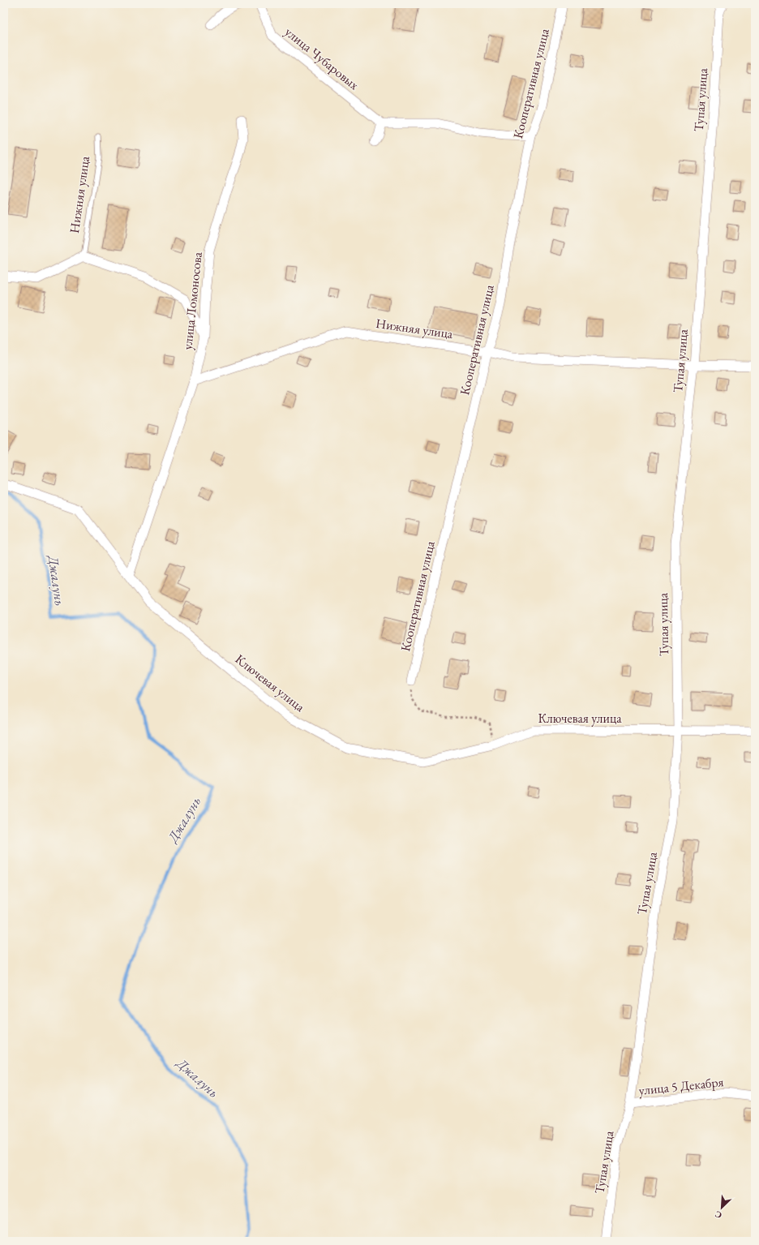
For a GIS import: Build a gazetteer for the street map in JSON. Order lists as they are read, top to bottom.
{
  "streets": {
    "street": [
      "улица Чубаровых",
      "Кооперативная улица",
      "Тупая улица",
      "Нижняя улица",
      "улица Ломоносова",
      "Ключевая улица",
      "улица 5 Декабря"
    ]
  },
  "crossings": [
    ["Кооперативная улица", "Нижняя улица"],
    ["Тупая улица", "Нижняя улица"],
    ["Тупая улица", "Ключевая улица"],
    ["Тупая улица", "улица 5 Декабря"],
    ["Нижняя улица", "улица Ломоносова"],
    ["улица Ломоносова", "Ключевая улица"]
  ],
  "water": ["Джалунь"],
  "north": "bottom left"
}
